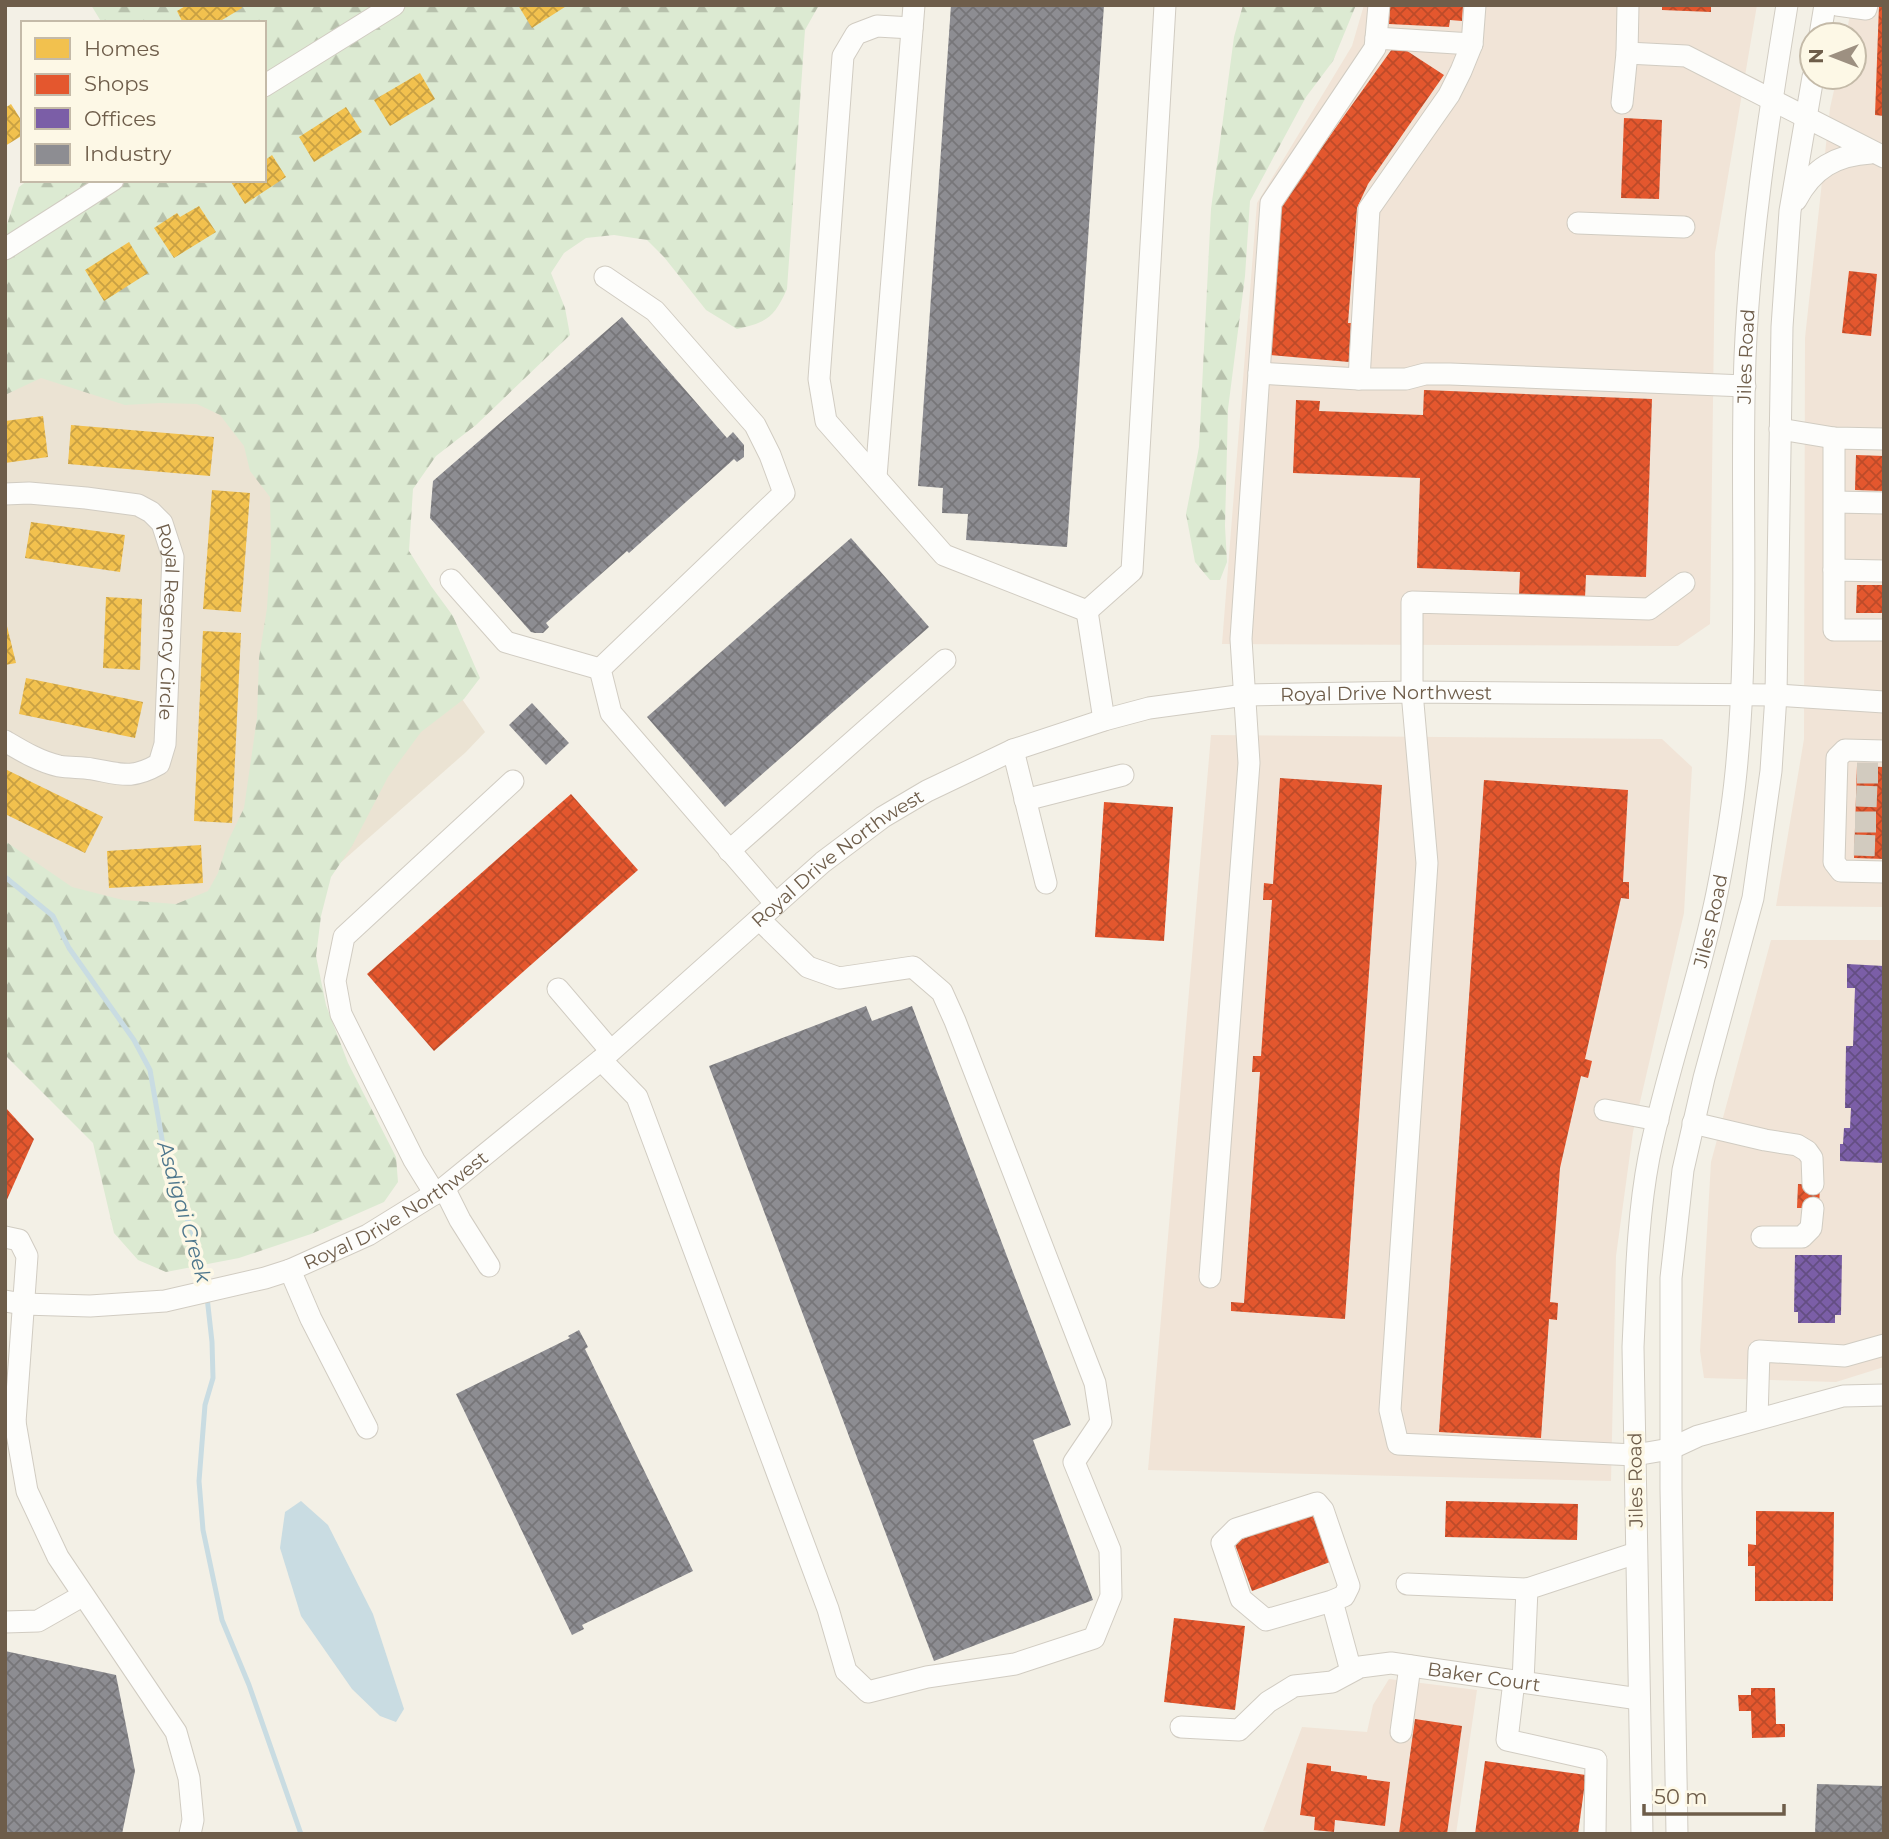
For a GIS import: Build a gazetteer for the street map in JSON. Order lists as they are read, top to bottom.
{
  "streets": {
    "street": [
      "Jiles Road",
      "Royal Regency Circle",
      "Royal Drive Northwest",
      "Baker Court"
    ]
  },
  "crossings": [
    ["Jiles Road", "Royal Drive Northwest"],
    ["Jiles Road", "Baker Court"]
  ],
  "water": ["Asdigai Creek"],
  "legend": [
    "Homes",
    "Shops",
    "Offices",
    "Industry"
  ],
  "scale_bar": "50 m",
  "north": "left"
}
